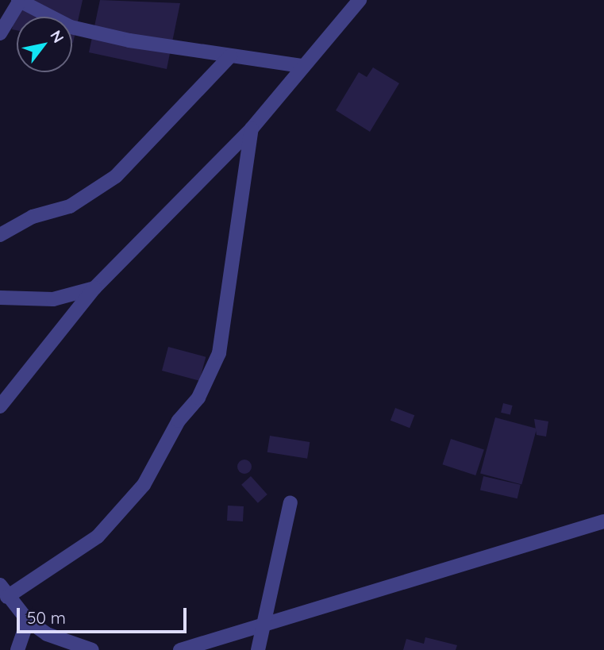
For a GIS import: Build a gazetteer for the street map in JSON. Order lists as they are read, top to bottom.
{
  "scale_bar": "50 m",
  "north": "top right"
}
